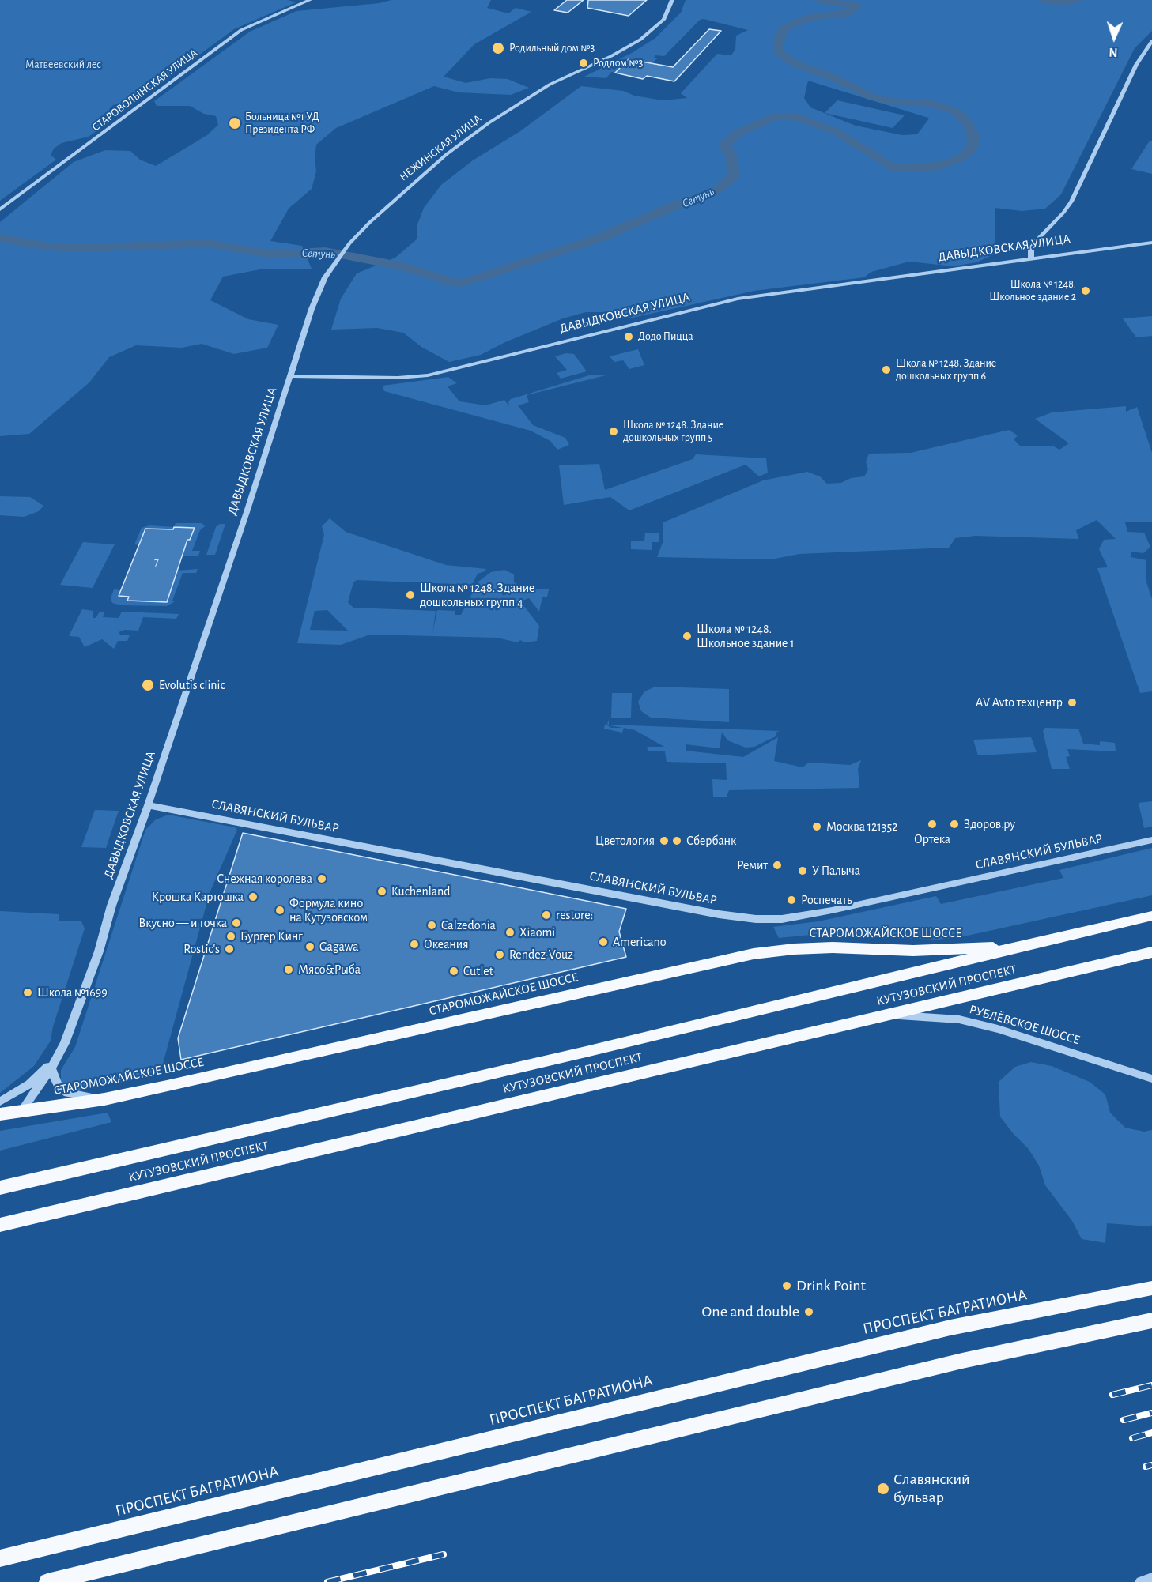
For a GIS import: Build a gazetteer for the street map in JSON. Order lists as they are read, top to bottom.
{
  "streets": {
    "main road": ["СТАРОМОЖАЙСКОЕ ШОССЕ", "КУТУЗОВСКИЙ ПРОСПЕКТ", "ПРОСПЕКТ БАГРАТИОНА"],
    "street": [
      "СТАРОВОЛЫНСКАЯ УЛИЦА",
      "НЕЖИНСКАЯ УЛИЦА",
      "ДАВЫДКОВСКАЯ УЛИЦА",
      "СЛАВЯНСКИЙ БУЛЬВАР",
      "РУБЛЁВСКОЕ ШОССЕ"
    ]
  },
  "crossings": [
    ["НЕЖИНСКАЯ УЛИЦА", "ДАВЫДКОВСКАЯ УЛИЦА"],
    ["ДАВЫДКОВСКАЯ УЛИЦА", "СЛАВЯНСКИЙ БУЛЬВАР"],
    ["ДАВЫДКОВСКАЯ УЛИЦА", "СТАРОМОЖАЙСКОЕ ШОССЕ"],
    ["СТАРОМОЖАЙСКОЕ ШОССЕ", "КУТУЗОВСКИЙ ПРОСПЕКТ"],
    ["КУТУЗОВСКИЙ ПРОСПЕКТ", "РУБЛЁВСКОЕ ШОССЕ"]
  ],
  "water": ["Сетунь"],
  "parks": ["Матвеевский лес"],
  "places": [
    "Родильный дом №3",
    "Роддом №3",
    "Больница №1 УД Президента РФ",
    "Школа № 1248. Школьное здание 2",
    "Додо Пицца",
    "Школа № 1248. Здание дошкольных групп 6",
    "Школа № 1248. Здание дошкольных групп 5",
    "Школа № 1248. Здание дошкольных групп 4",
    "Школа № 1248. Школьное здание 1",
    "Evolutis clinic",
    "AV Avto техцентр",
    "Ортека",
    "Здоров.ру",
    "Москва 121352",
    "Цветология",
    "Сбербанк",
    "Ремит",
    "У Палыча",
    "Снежная королева",
    "Kuchenland",
    "Крошка Картошка",
    "Роспечать",
    "Формула кино на Кутузовском",
    "restore:",
    "Вкусно — и точка",
    "Calzedonia",
    "Xiaomi",
    "Бургер Кинг",
    "Americano",
    "Океания",
    "Gagawa",
    "Rostic's",
    "Rendez-Vouz",
    "Мясо&Рыба",
    "Cutlet",
    "Школа №1699",
    "Drink Point",
    "One and double",
    "Славянский бульвар"
  ],
  "house_numbers": ["7"],
  "north": "bottom"
}
